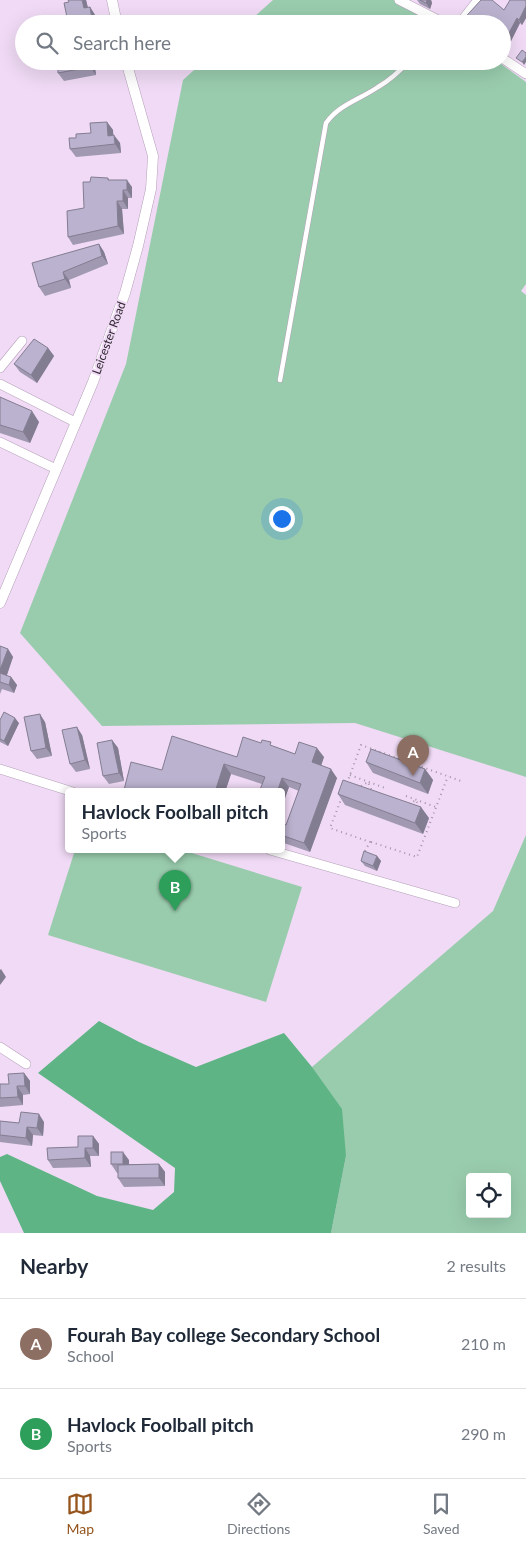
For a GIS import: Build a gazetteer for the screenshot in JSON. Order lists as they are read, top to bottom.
{
  "streets": {
    "street": ["Leicester Road"]
  },
  "page": {
    "search": "Search here",
    "pins": ["A", "B"],
    "popup": ["Havlock Foolball pitch", "Sports"],
    "heading": ["Nearby", "2 results"],
    "list": [
      {
        "mark": "A",
        "name": "Fourah Bay college Secondary School",
        "note": "School",
        "value": "210 m"
      },
      {
        "mark": "B",
        "name": "Havlock Foolball pitch",
        "note": "Sports",
        "value": "290 m"
      }
    ],
    "nav": ["Map", "Directions", "Saved"]
  }
}
